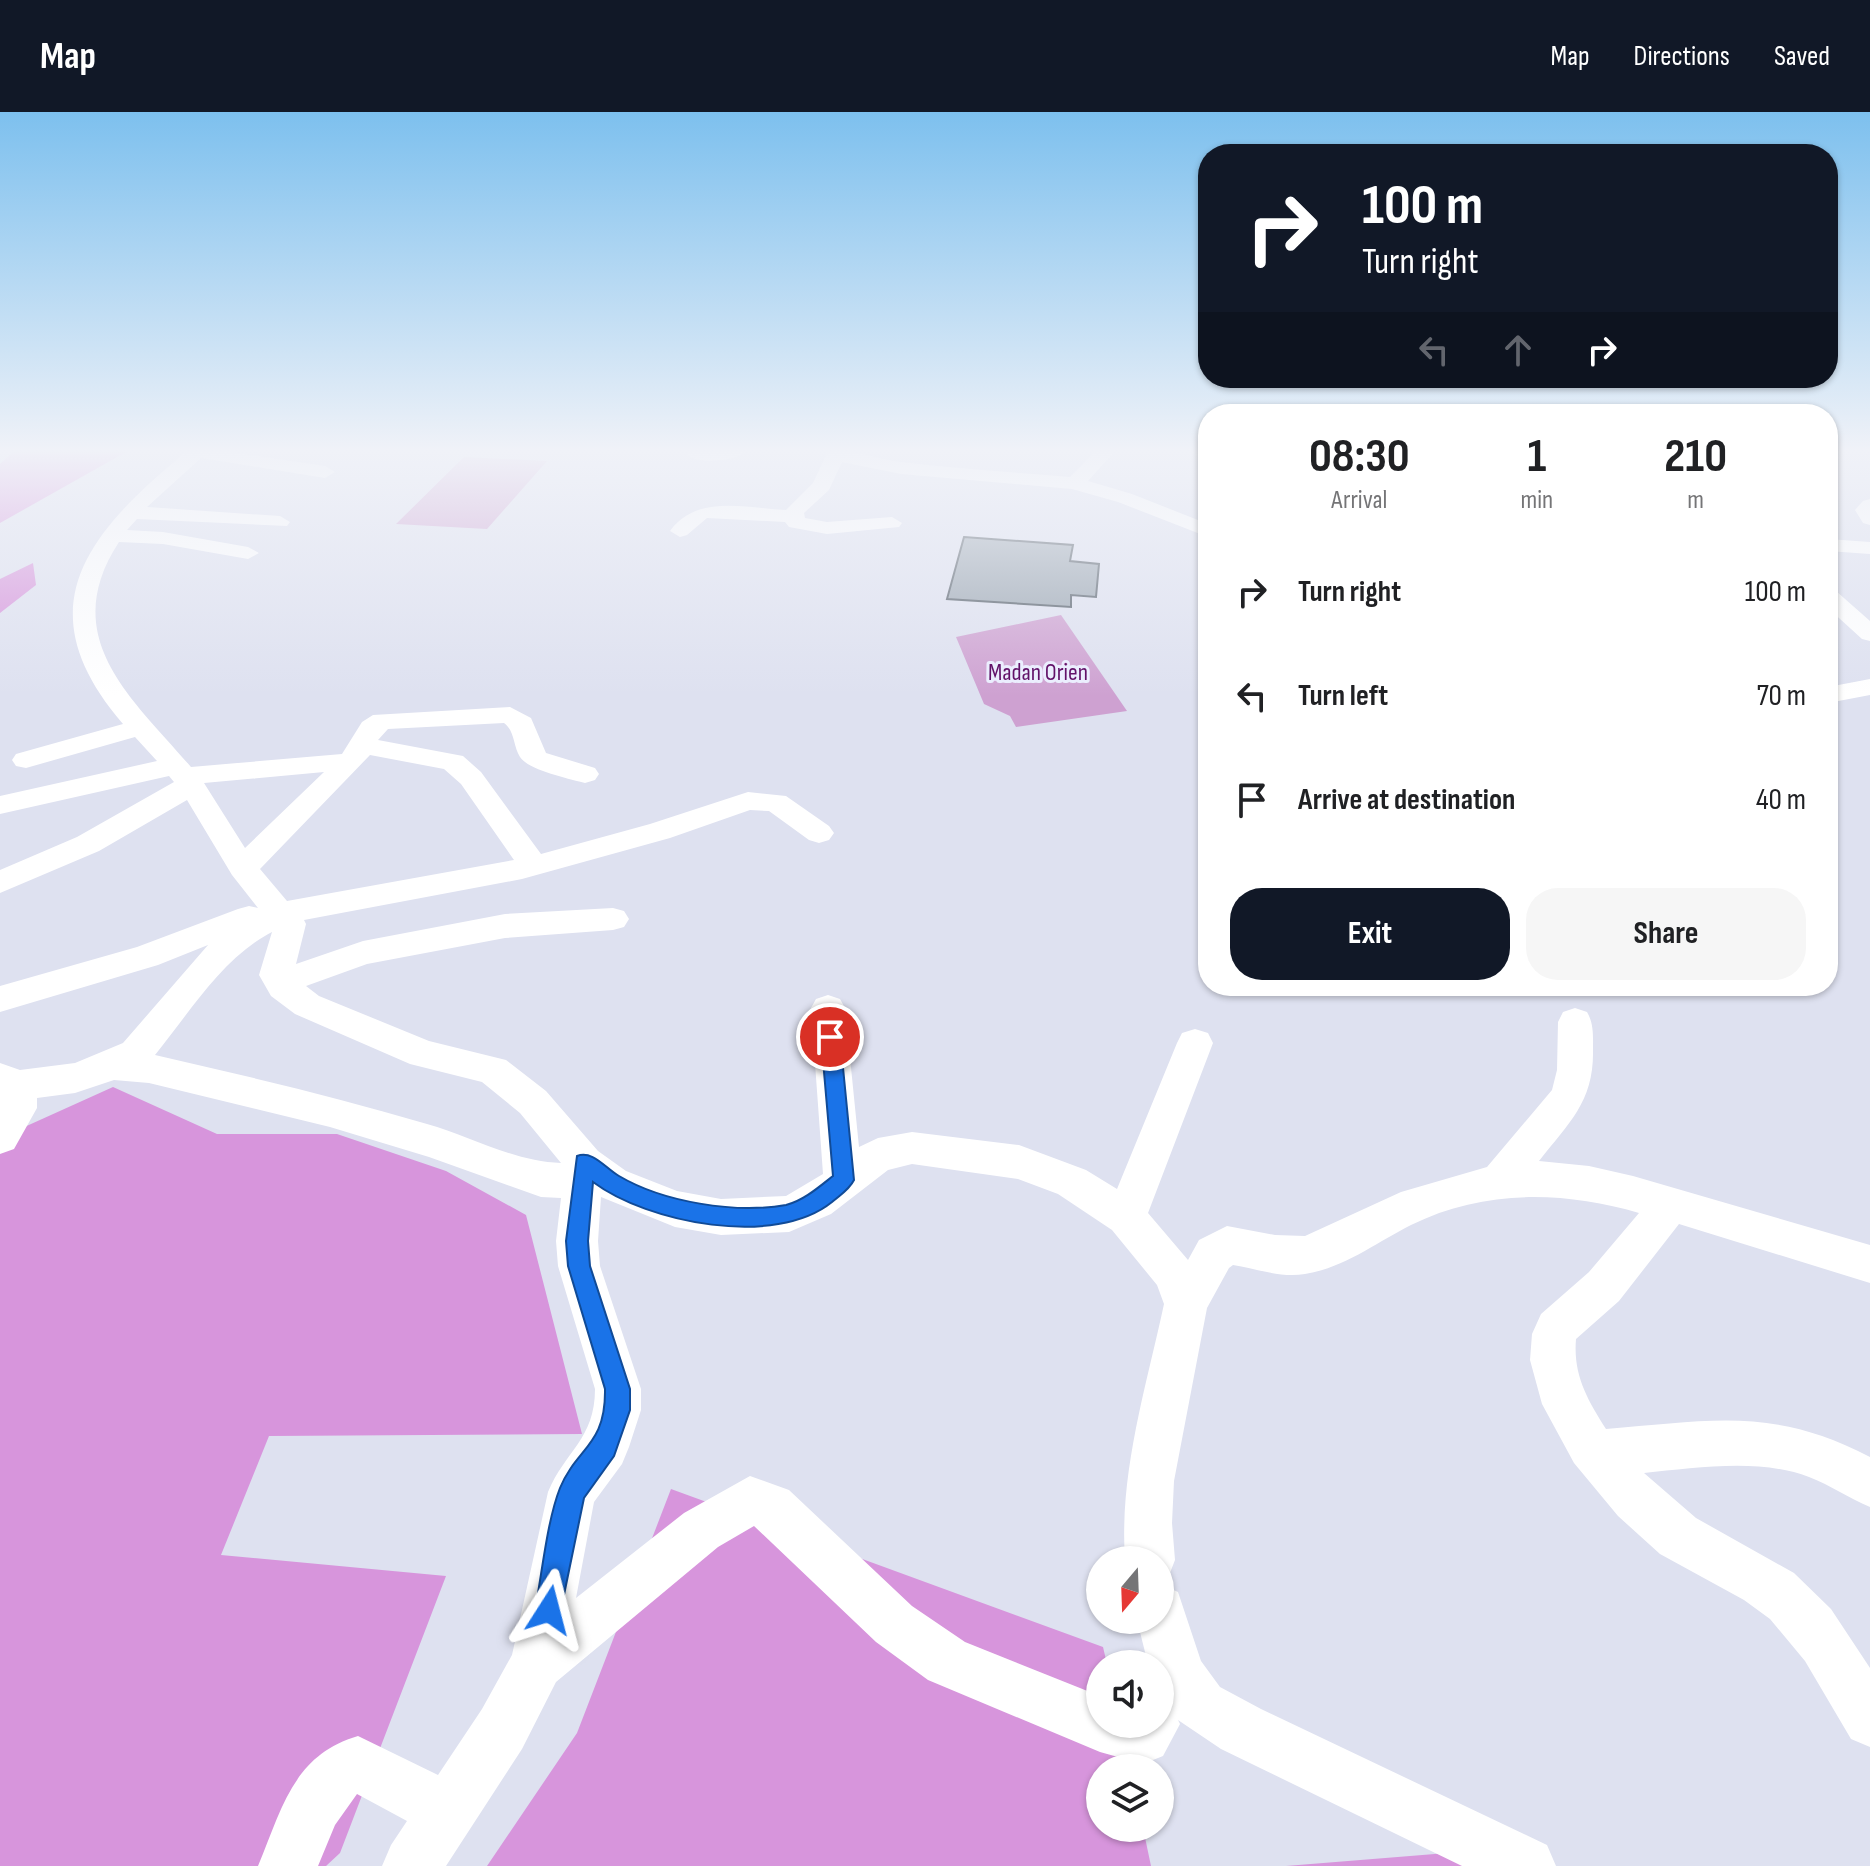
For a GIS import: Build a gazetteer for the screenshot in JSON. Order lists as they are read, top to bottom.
{
  "parks": ["Madan Orien"],
  "north": "bottom",
  "page": {
    "header": "Map",
    "nav": ["Map", "Directions", "Saved"],
    "turn": ["100 m", "Turn right"],
    "eta": [
      "08:30",
      "Arrival",
      "1",
      "min",
      "210",
      "m"
    ],
    "list": [
      {
        "name": "Turn right",
        "value": "100 m"
      },
      {
        "name": "Turn left",
        "value": "70 m"
      },
      {
        "name": "Arrive at destination",
        "value": "40 m"
      }
    ],
    "buttons": ["Exit", "Share"]
  }
}
